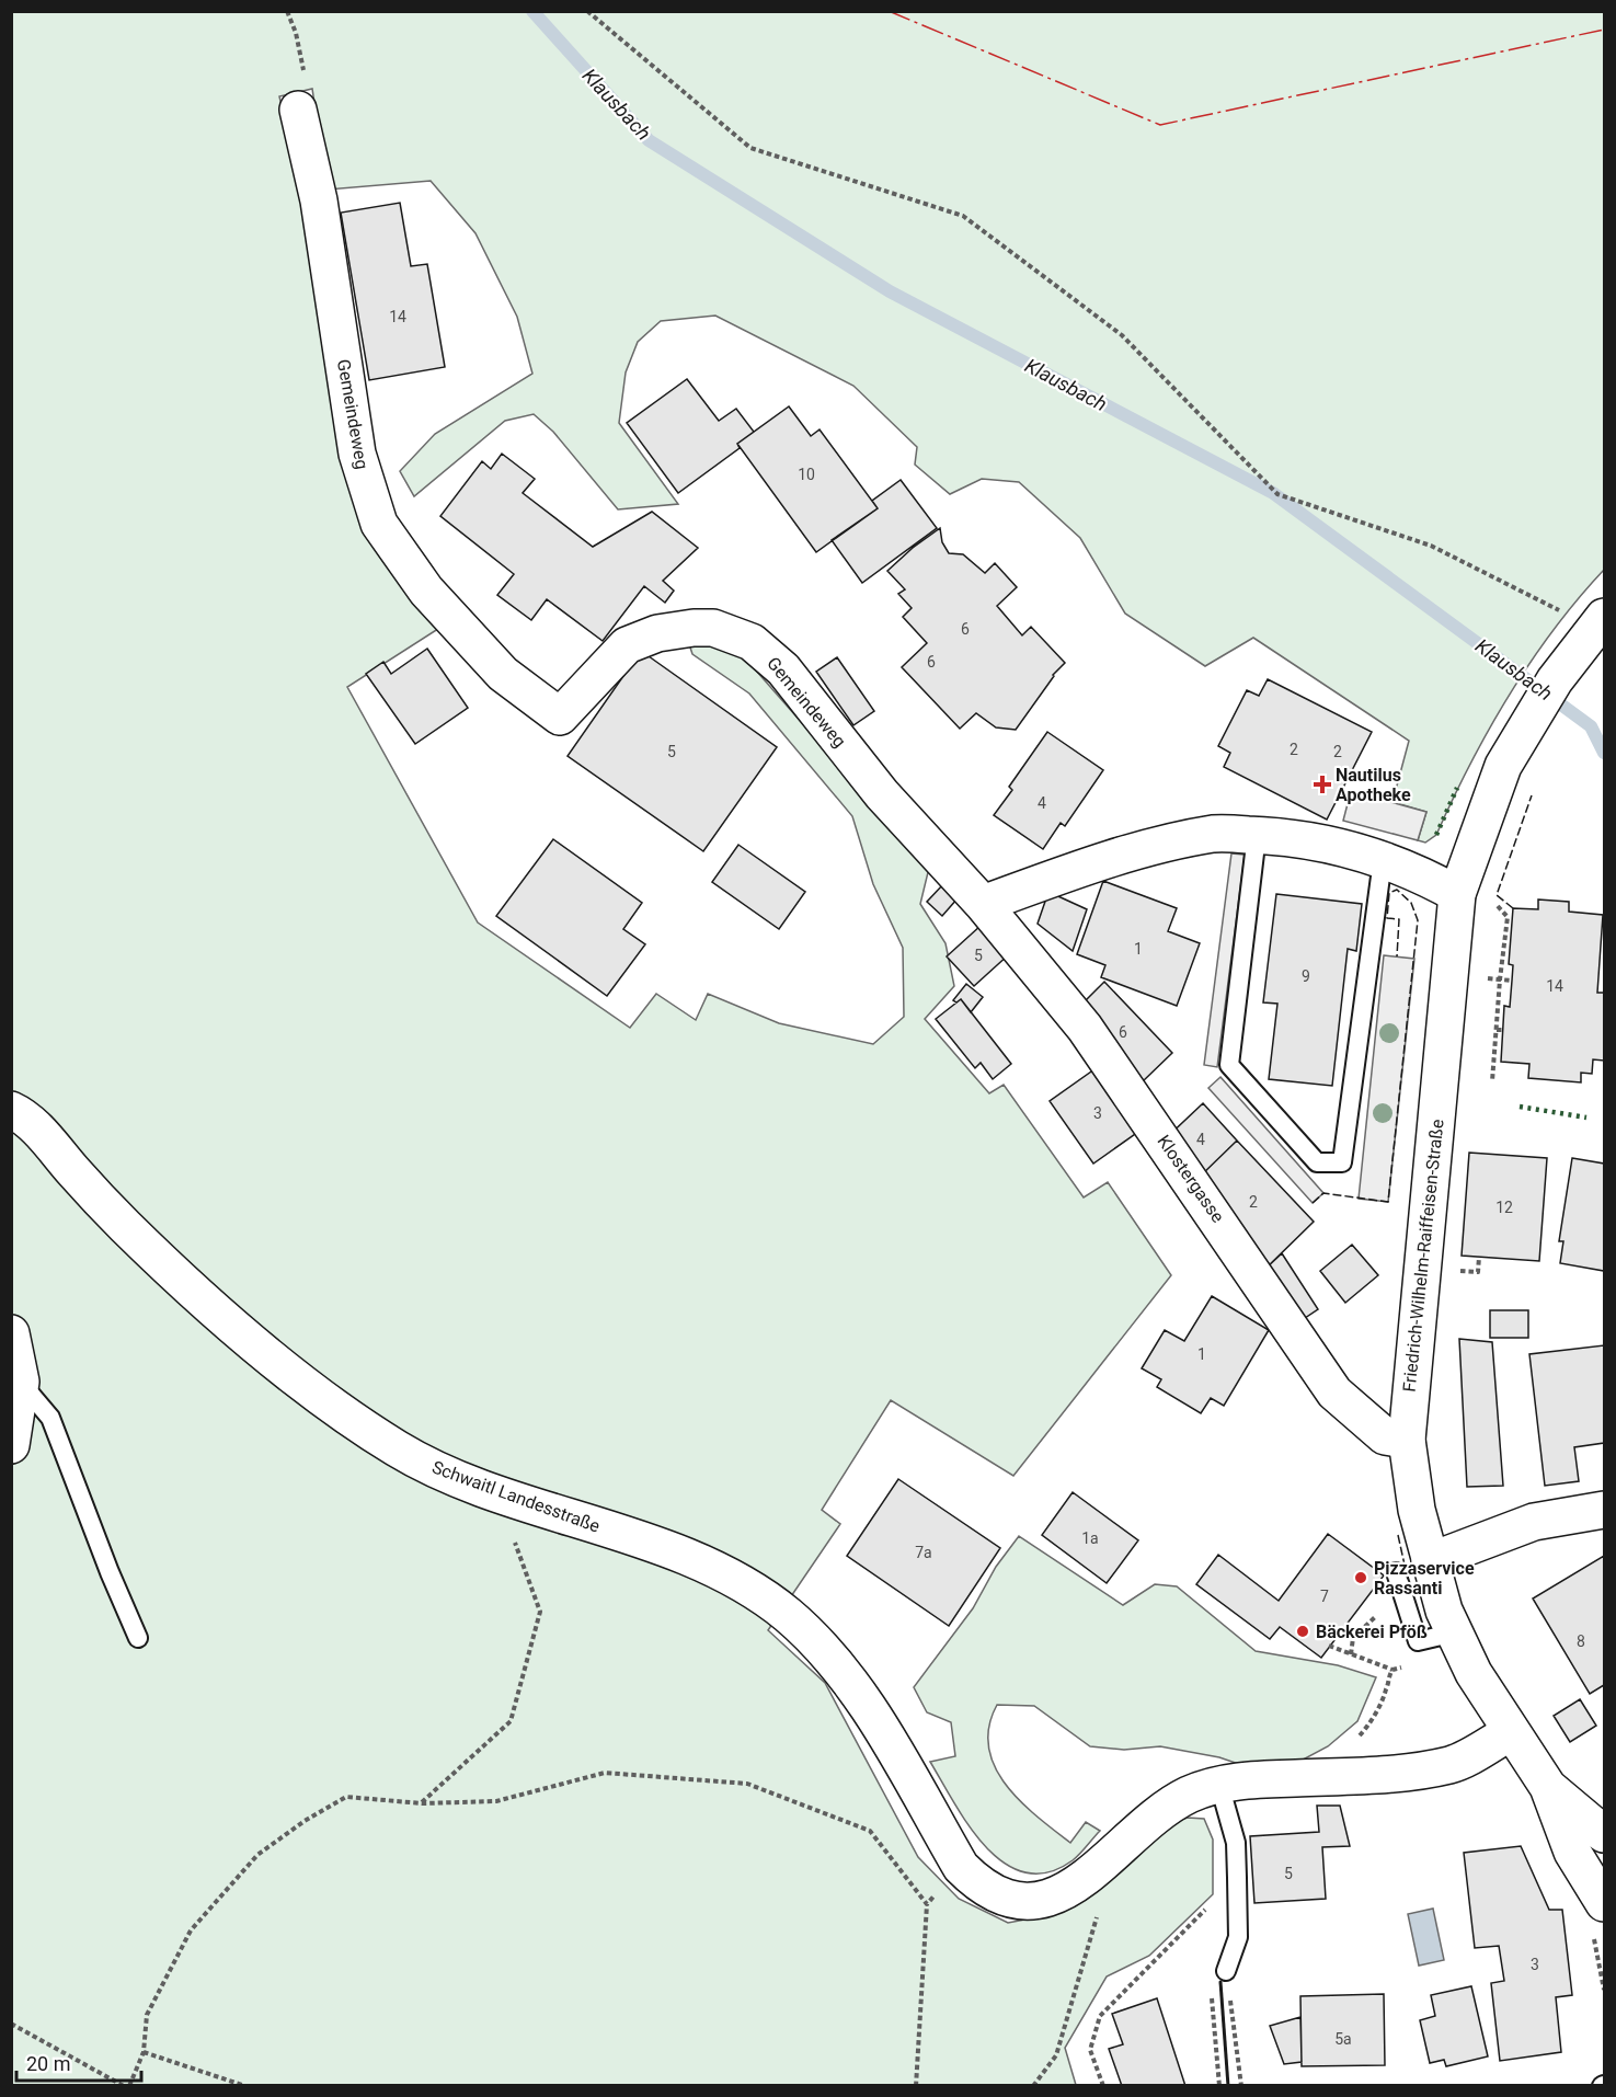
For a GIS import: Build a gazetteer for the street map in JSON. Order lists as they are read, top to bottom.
{
  "streets": {
    "street": [
      "Gemeindeweg",
      "Klostergasse",
      "Friedrich-Wilhelm-Raiffeisen-Straße",
      "Schwaitl Landesstraße"
    ]
  },
  "crossings": [
    ["Gemeindeweg", "Klostergasse"],
    ["Klostergasse", "Friedrich-Wilhelm-Raiffeisen-Straße"]
  ],
  "water": ["Klausbach"],
  "places": {
    "health": ["Nautilus Apotheke"],
    "other": ["Pizzaservice Rassanti", "Bäckerei Pföß"]
  },
  "house_numbers": [
    "14",
    "10",
    "6",
    "6",
    "2",
    "5",
    "2",
    "4",
    "1",
    "5",
    "9",
    "14",
    "6",
    "3",
    "4",
    "2",
    "12",
    "1",
    "1a",
    "7a",
    "7",
    "8",
    "5",
    "3",
    "5a"
  ],
  "scale_bar": "20 m"
}
